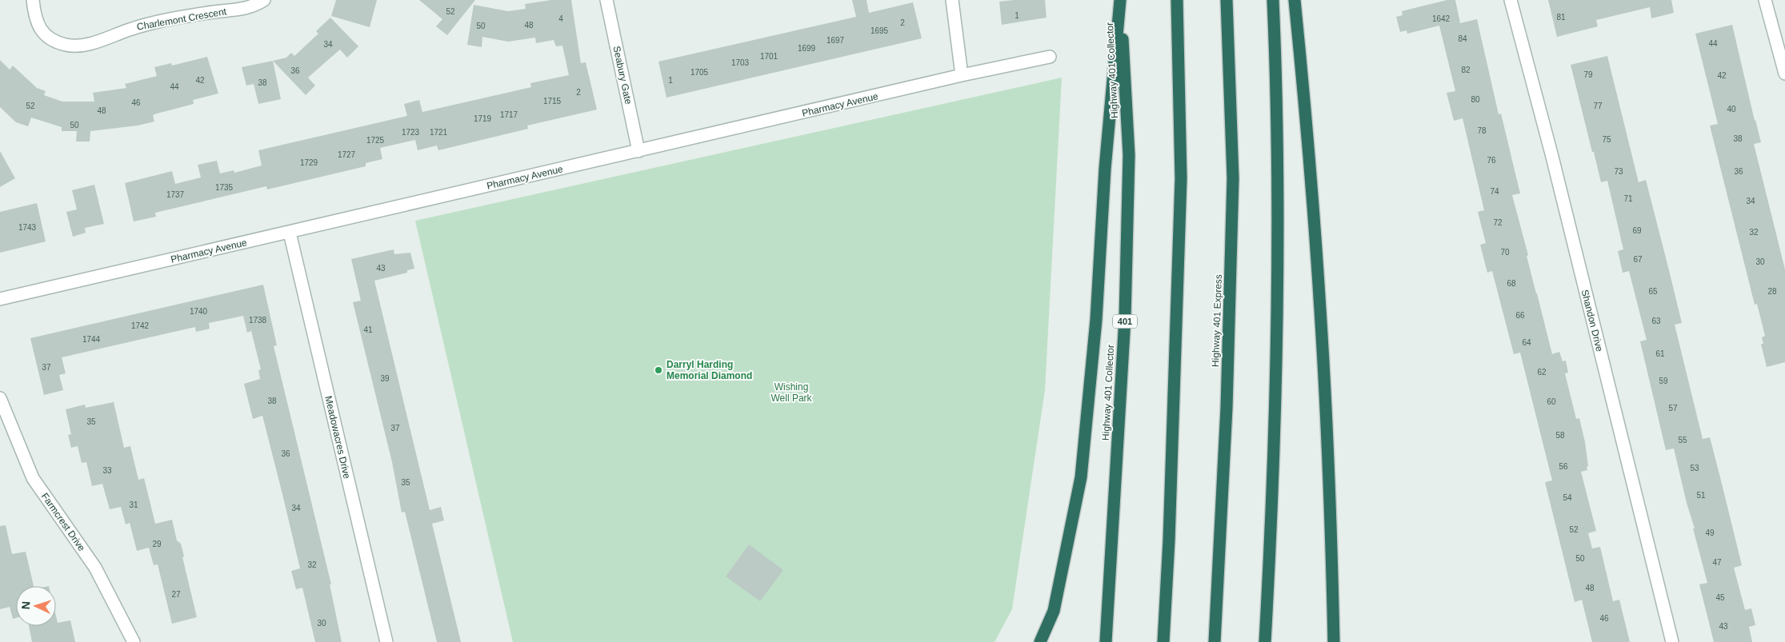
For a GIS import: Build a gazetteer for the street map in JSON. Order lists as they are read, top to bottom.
{
  "streets": {
    "highway": ["Highway 401 Collector", "Highway 401 Express", "401"],
    "street": [
      "Charlemont Crescent",
      "Seabury Gate",
      "Pharmacy Avenue",
      "Shandon Drive",
      "Meadowacres Drive",
      "Farmcrest Drive"
    ]
  },
  "crossings": [
    ["Seabury Gate", "Pharmacy Avenue"],
    ["Pharmacy Avenue", "Meadowacres Drive"]
  ],
  "parks": ["Wishing Well Park"],
  "places": ["Darryl Harding Memorial Diamond"],
  "house_numbers": [
    "52",
    "1",
    "81",
    "4",
    "1642",
    "2",
    "48",
    "50",
    "1695",
    "84",
    "1697",
    "44",
    "34",
    "1699",
    "1701",
    "1703",
    "82",
    "36",
    "1705",
    "79",
    "42",
    "42",
    "1",
    "38",
    "44",
    "2",
    "80",
    "1715",
    "46",
    "52",
    "77",
    "40",
    "48",
    "1717",
    "1719",
    "50",
    "78",
    "1723",
    "1721",
    "38",
    "75",
    "1725",
    "1727",
    "76",
    "1729",
    "73",
    "36",
    "1735",
    "74",
    "1737",
    "71",
    "34",
    "72",
    "1743",
    "69",
    "32",
    "70",
    "67",
    "30",
    "43",
    "68",
    "65",
    "28",
    "1740",
    "66",
    "1738",
    "63",
    "1742",
    "41",
    "1744",
    "64",
    "61",
    "37",
    "62",
    "39",
    "59",
    "38",
    "60",
    "57",
    "35",
    "37",
    "58",
    "55",
    "36",
    "56",
    "53",
    "33",
    "35",
    "51",
    "54",
    "31",
    "34",
    "52",
    "49",
    "29",
    "50",
    "47",
    "32",
    "48",
    "27",
    "45",
    "46",
    "30",
    "43"
  ],
  "north": "left"
}
